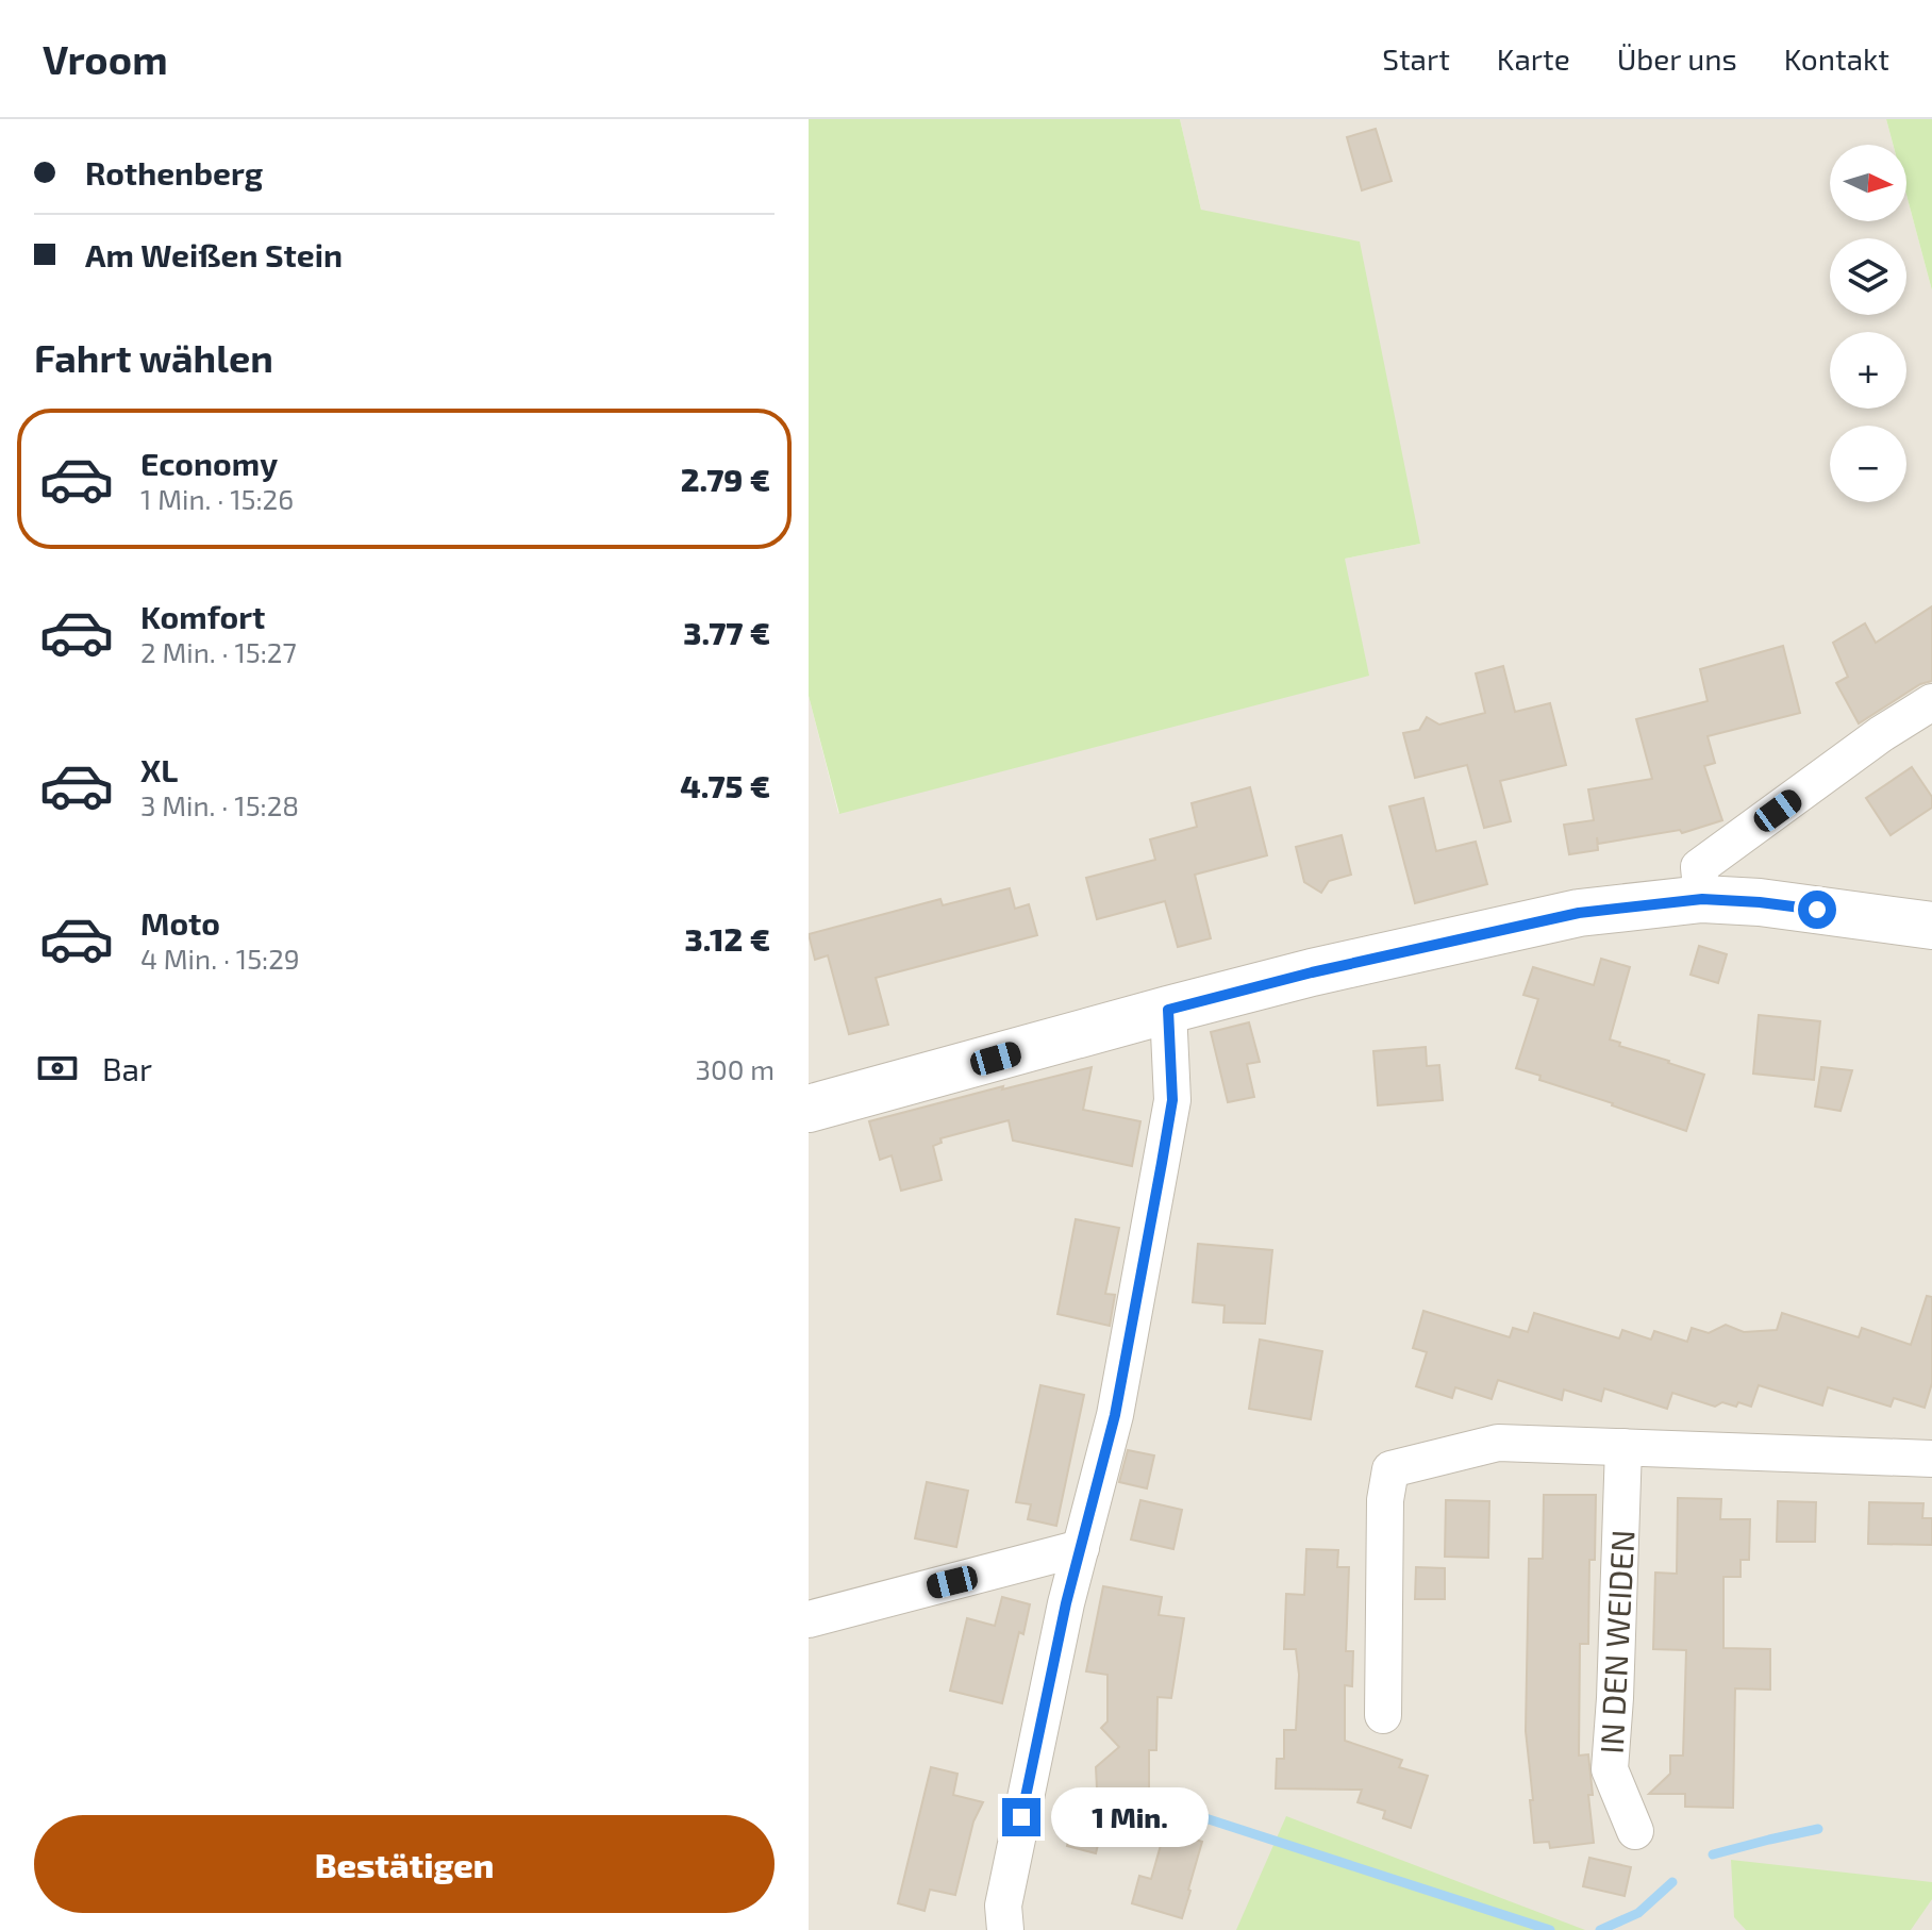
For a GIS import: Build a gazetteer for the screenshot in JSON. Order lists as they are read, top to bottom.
{
  "streets": {
    "street": ["IN DEN WEIDEN"]
  },
  "north": "right",
  "page": {
    "header": "Vroom",
    "nav": [
      "Start",
      "Karte",
      "Über uns",
      "Kontakt"
    ],
    "banner": ["Rothenberg", "Am Weißen Stein"],
    "map_buttons": ["+", "−"],
    "heading": "Fahrt wählen",
    "list": [
      {
        "name": "Economy",
        "note": "1 Min. · 15:26",
        "value": "2.79 €"
      },
      {
        "name": "Komfort",
        "note": "2 Min. · 15:27",
        "value": "3.77 €"
      },
      {
        "name": "XL",
        "note": "3 Min. · 15:28",
        "value": "4.75 €"
      },
      {
        "name": "Moto",
        "note": "4 Min. · 15:29",
        "value": "3.12 €"
      }
    ],
    "pay": ["Bar", "300 m"],
    "bubble": "1 Min.",
    "buttons": "Bestätigen"
  }
}
